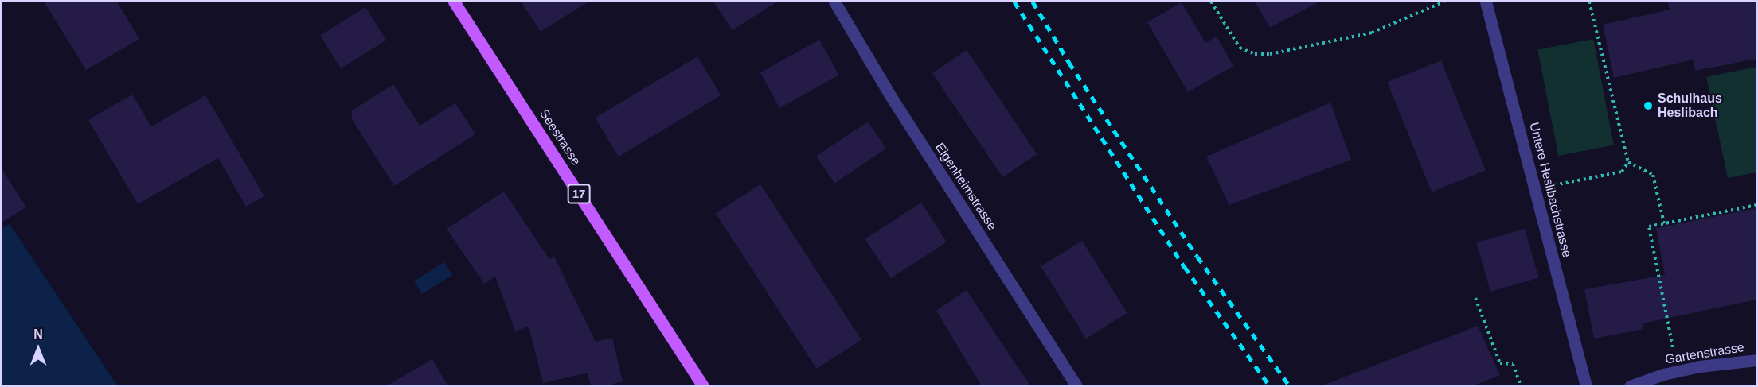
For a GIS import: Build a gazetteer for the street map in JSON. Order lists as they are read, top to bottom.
{
  "streets": {
    "main road": ["Seestrasse", "17"],
    "street": ["Eigenheimstrasse", "Untere Heslibachstrasse", "Gartenstrasse"]
  },
  "places": ["Schulhaus Heslibach"],
  "north": "top"
}
